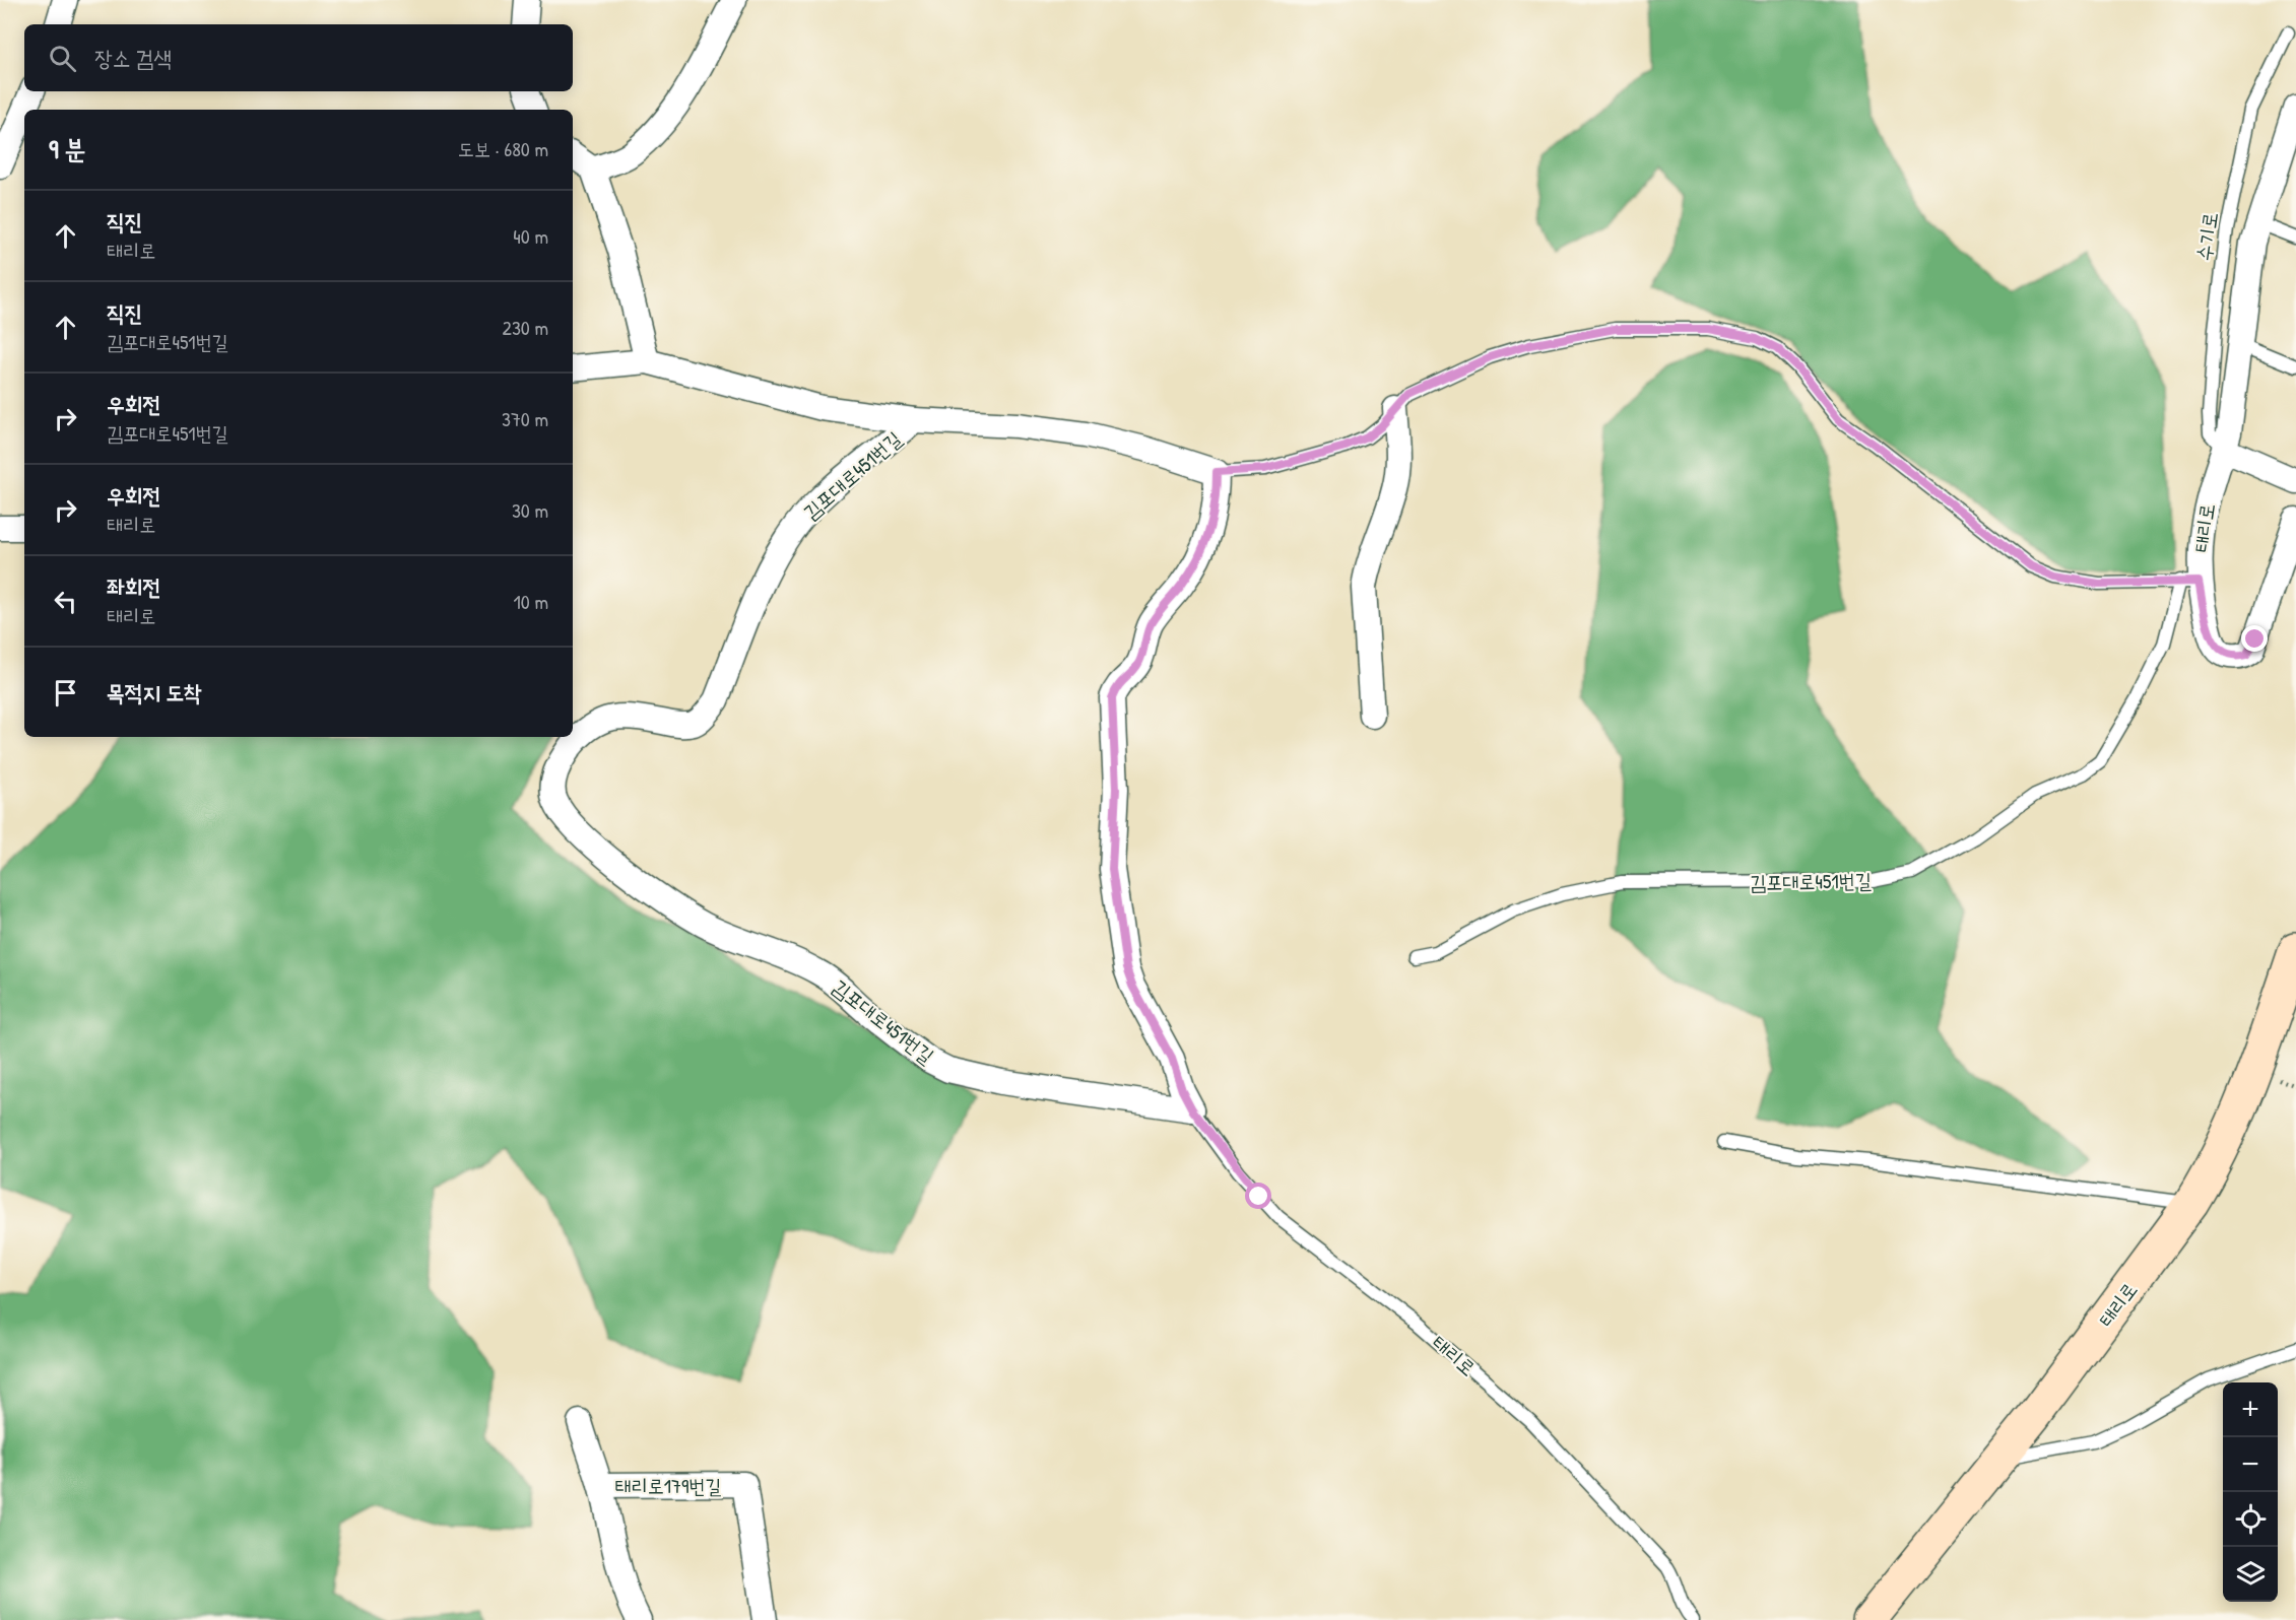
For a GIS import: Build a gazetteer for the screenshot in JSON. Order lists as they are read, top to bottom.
{
  "streets": {
    "street": ["김포대로451번길", "태리로", "태리로179번길"],
    "lane": ["수기로"]
  },
  "crossings": [
    ["수기로", "태리로"],
    ["김포대로451번길", "태리로"]
  ],
  "page": {
    "search": "장소 검색",
    "heading": ["9 분", "도보 · 680 m"],
    "list": [
      ["직진", "태리로", "40 m"],
      ["직진", "김포대로451번길", "230 m"],
      ["우회전", "김포대로451번길", "370 m"],
      ["우회전", "태리로", "30 m"],
      ["좌회전", "태리로", "10 m"],
      "목적지 도착"
    ],
    "map_buttons": ["+", "−"]
  }
}
